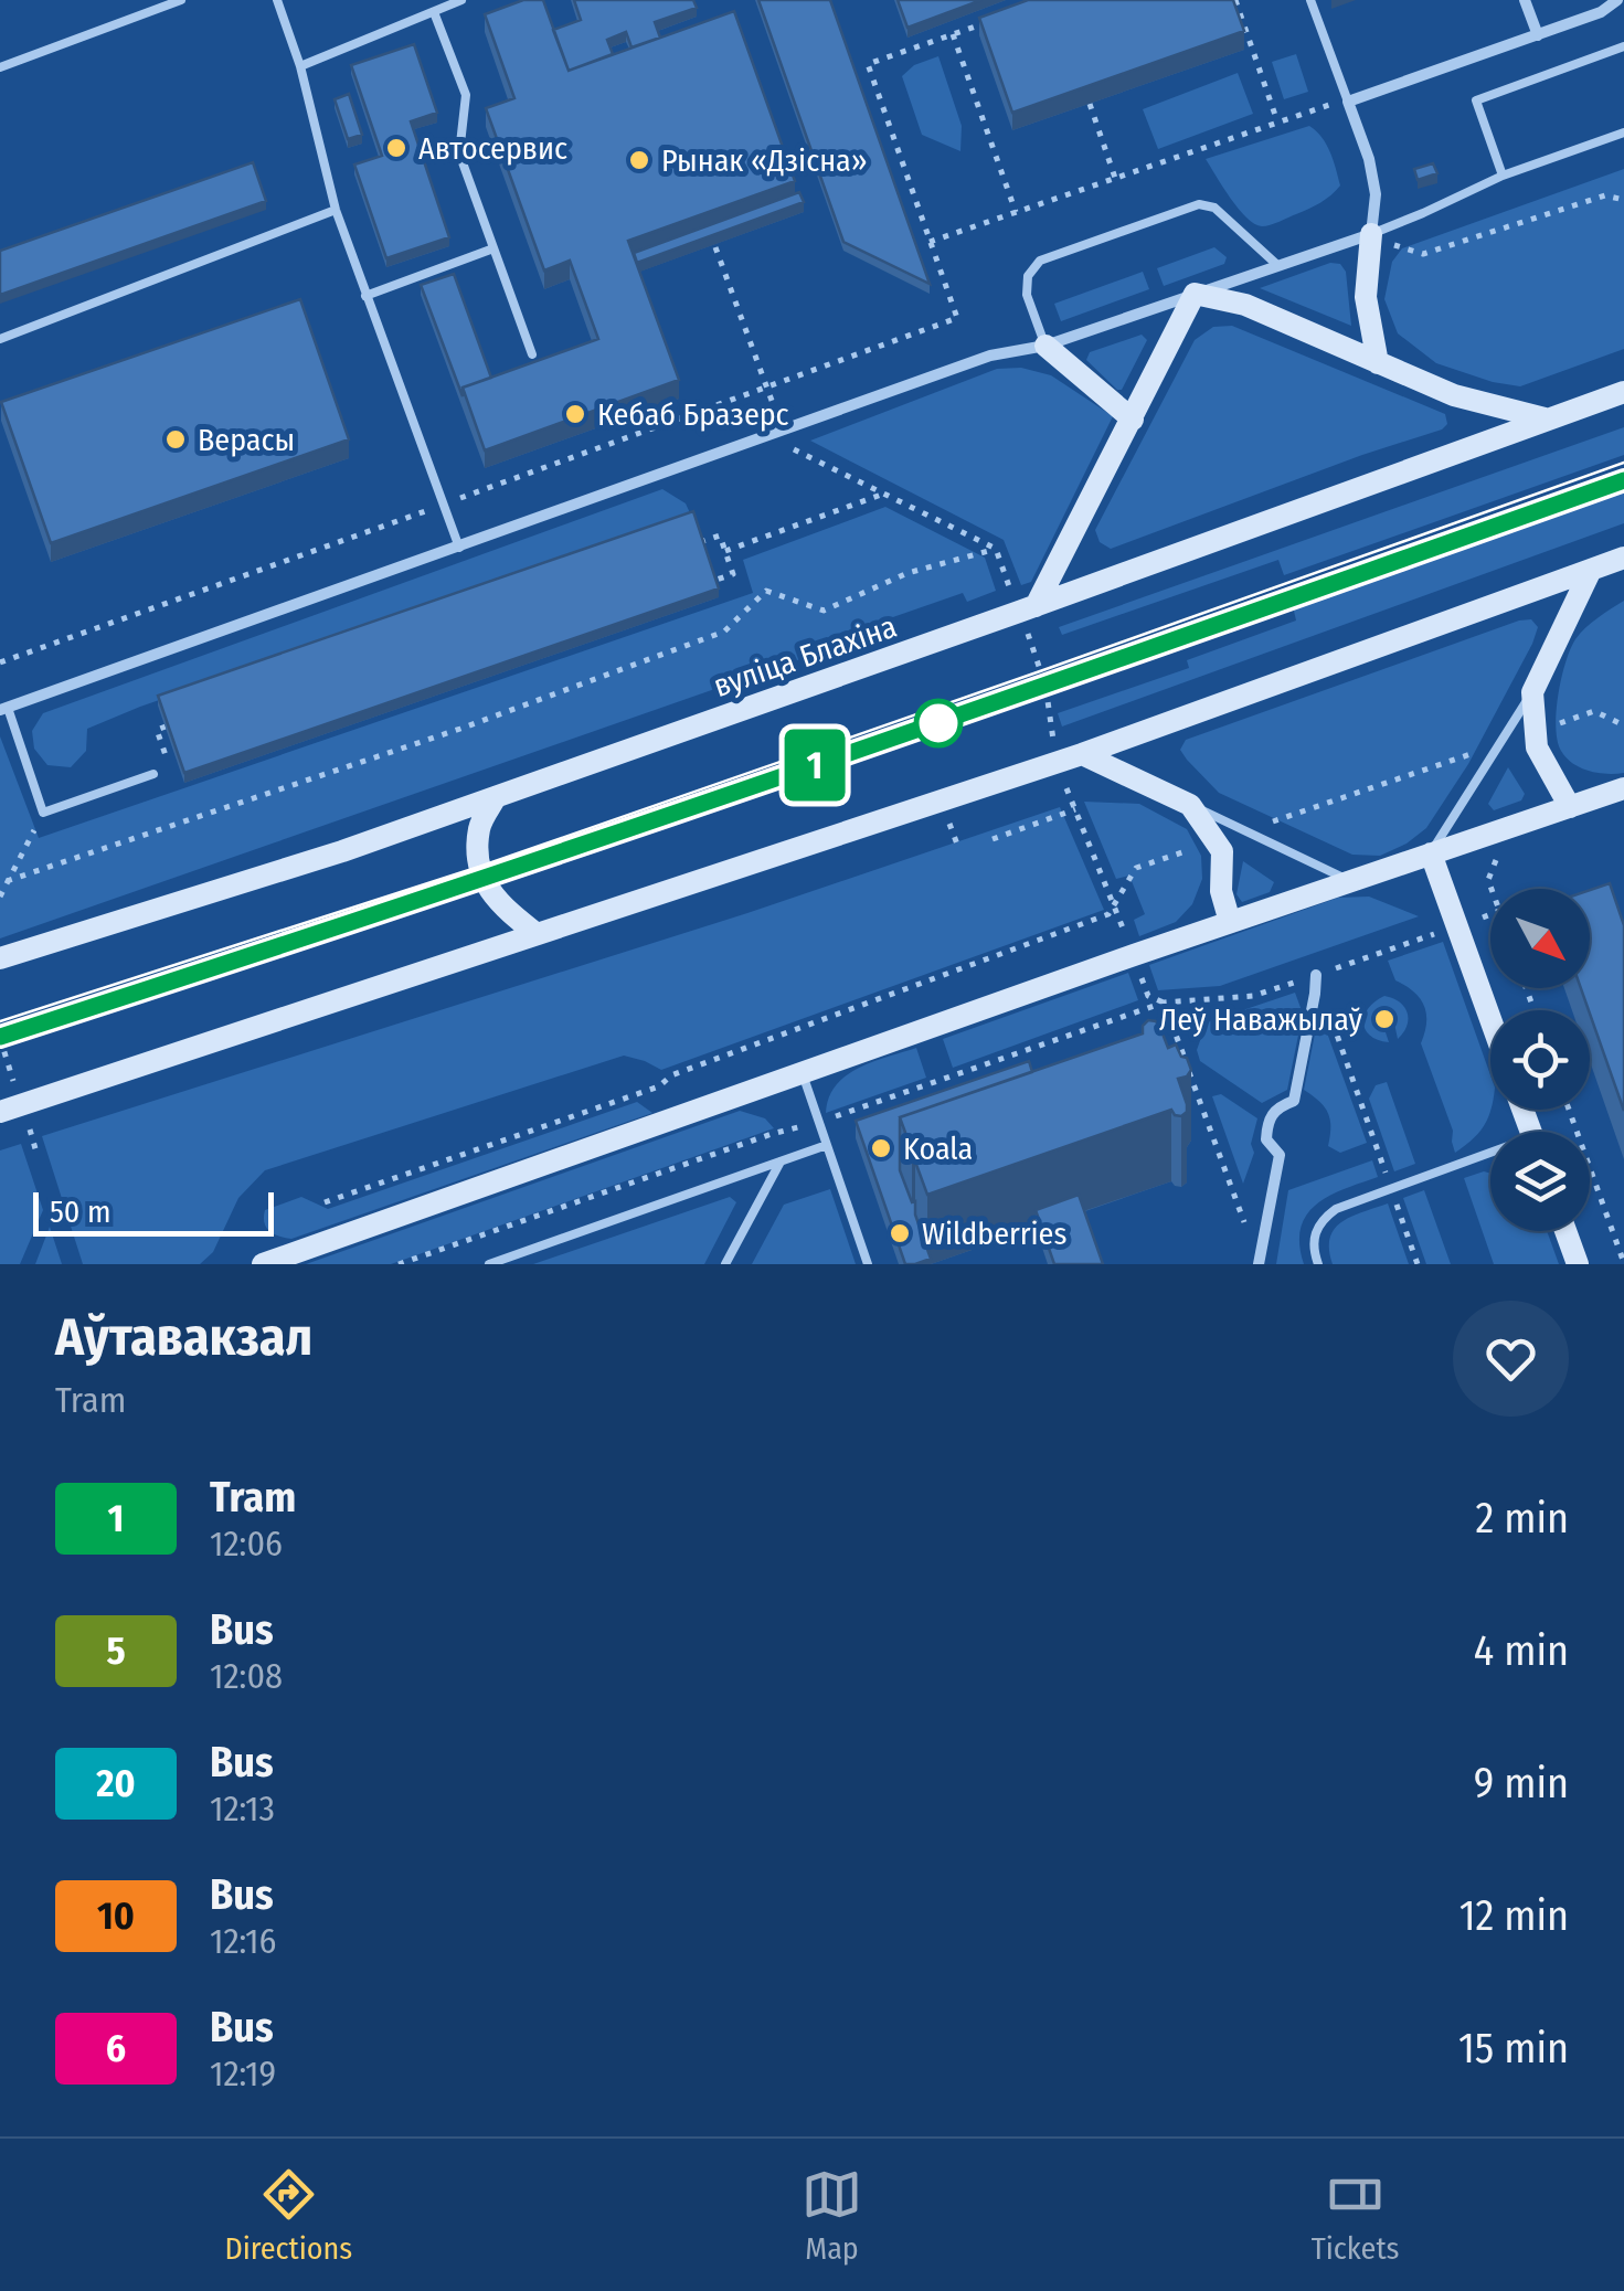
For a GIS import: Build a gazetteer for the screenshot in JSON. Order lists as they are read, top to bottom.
{
  "streets": {
    "main road": ["вуліца Блахіна"]
  },
  "places": [
    "Автосервис",
    "Рынак «Дзісна»",
    "Кебаб Бразерс",
    "Верасы",
    "Леў Наважылаў",
    "Koala",
    "Wildberries"
  ],
  "lines": ["tram line 1"],
  "scale_bar": "50 m",
  "north": "bottom right",
  "page": {
    "on_map": "1",
    "scale": "50 m",
    "heading": ["Аўтавакзал", "Tram"],
    "list": [
      {
        "mark": "1",
        "name": "Tram",
        "note": "12:06",
        "value": "2 min"
      },
      {
        "mark": "5",
        "name": "Bus",
        "note": "12:08",
        "value": "4 min"
      },
      {
        "mark": "20",
        "name": "Bus",
        "note": "12:13",
        "value": "9 min"
      },
      {
        "mark": "10",
        "name": "Bus",
        "note": "12:16",
        "value": "12 min"
      },
      {
        "mark": "6",
        "name": "Bus",
        "note": "12:19",
        "value": "15 min"
      }
    ],
    "tabs": ["Directions", "Map", "Tickets"]
  }
}
